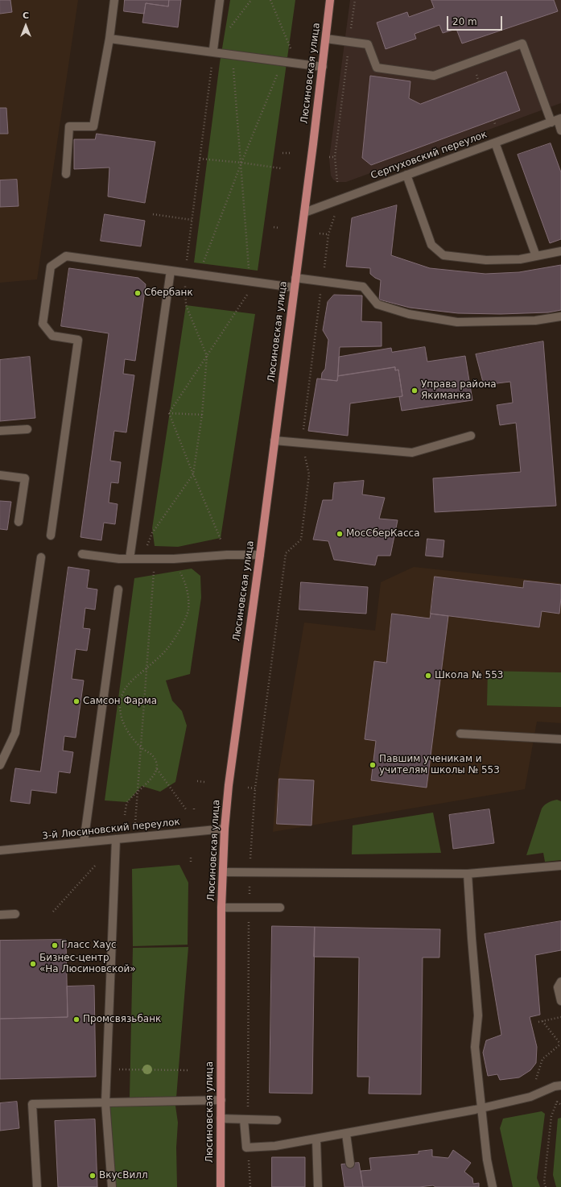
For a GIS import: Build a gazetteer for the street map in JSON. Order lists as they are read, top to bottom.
{
  "streets": {
    "main road": ["Люсиновская улица"],
    "street": ["Серпуховский переулок", "3-й Люсиновский переулок"]
  },
  "crossings": [
    ["Люсиновская улица", "Серпуховский переулок"],
    ["Люсиновская улица", "3-й Люсиновский переулок"]
  ],
  "places": [
    "Сбербанк",
    "Управа района Якиманка",
    "МосСберКасса",
    "Школа № 553",
    "Самсон Фарма",
    "Павшим ученикам и учителям школы № 553",
    "Гласс Хаус",
    "Бизнес-центр «На Люсиновской»",
    "Промсвязьбанк",
    "ВкусВилл"
  ],
  "scale_bar": "20 m",
  "north": "top"
}
